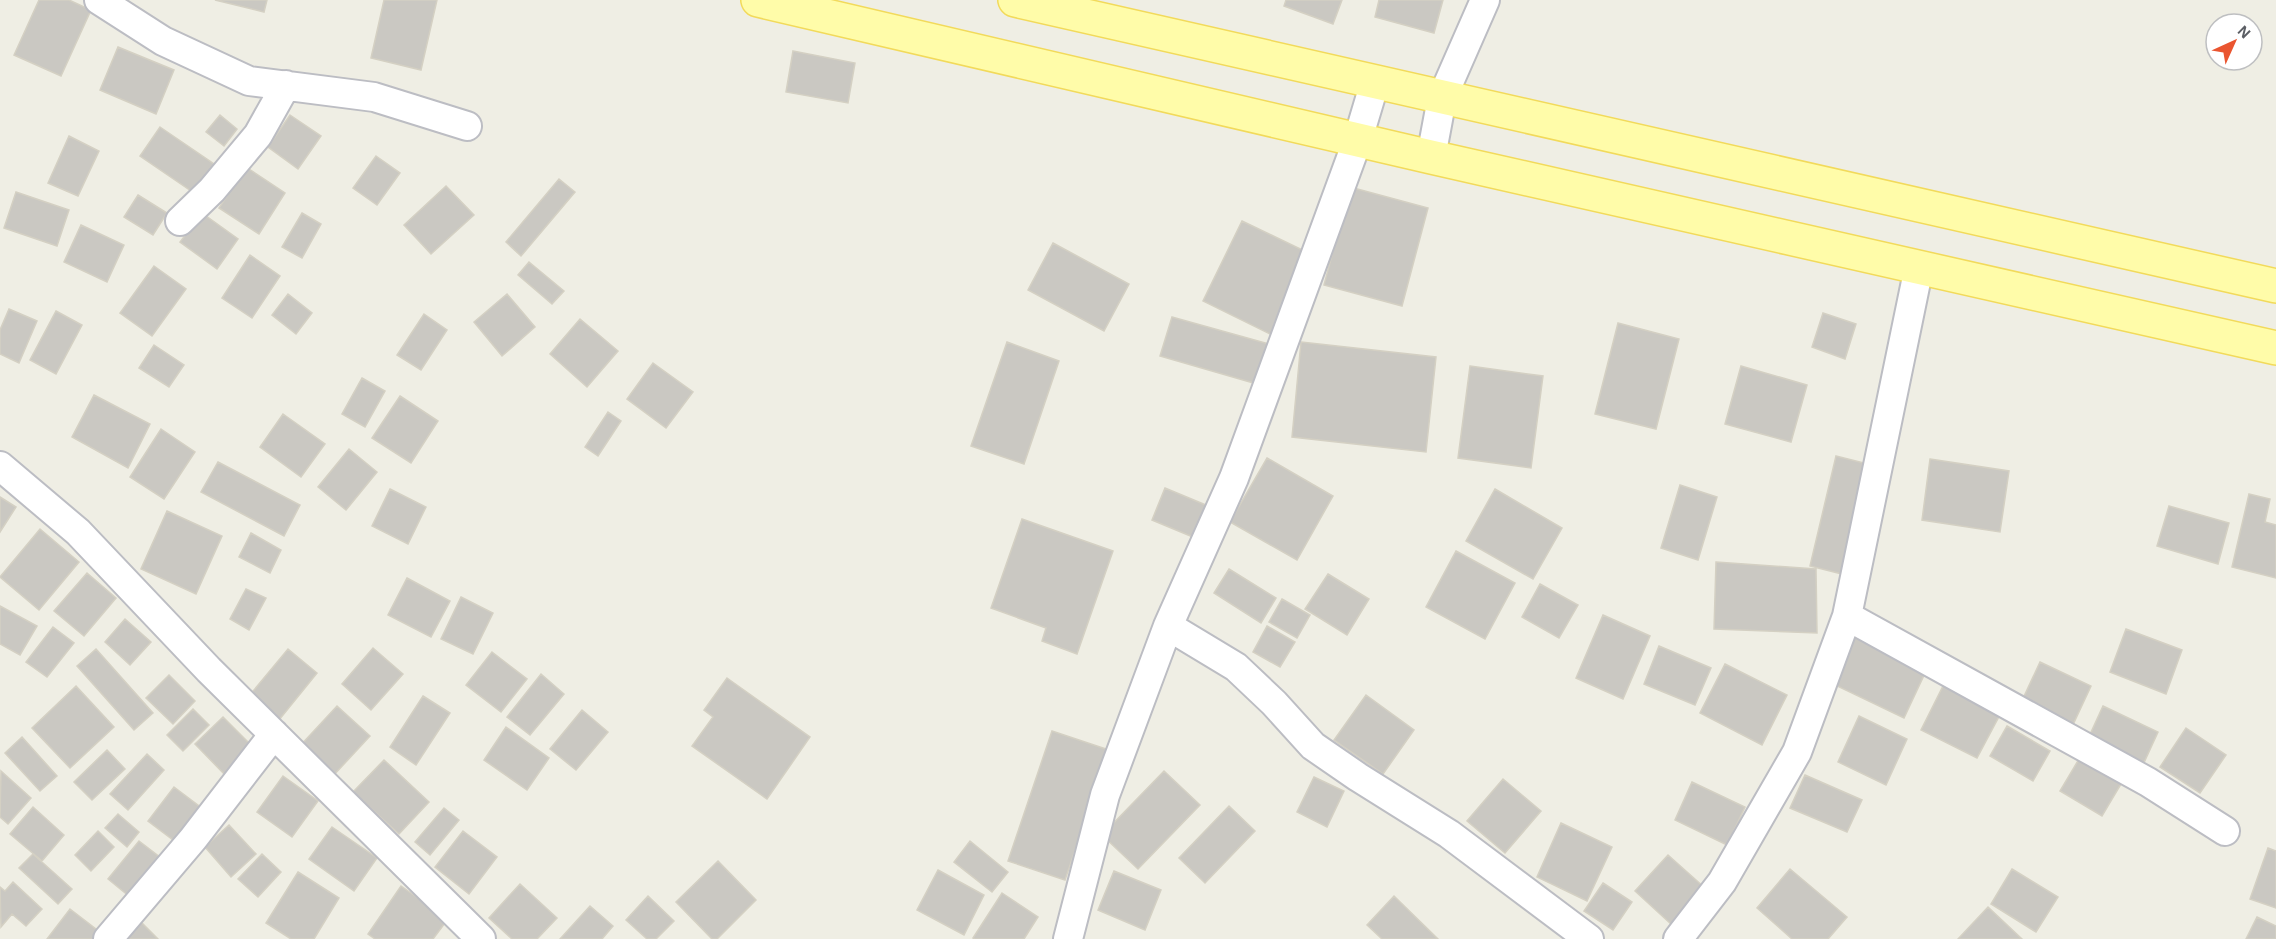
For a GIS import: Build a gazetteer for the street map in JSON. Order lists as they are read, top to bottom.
{
  "north": "top right"
}
